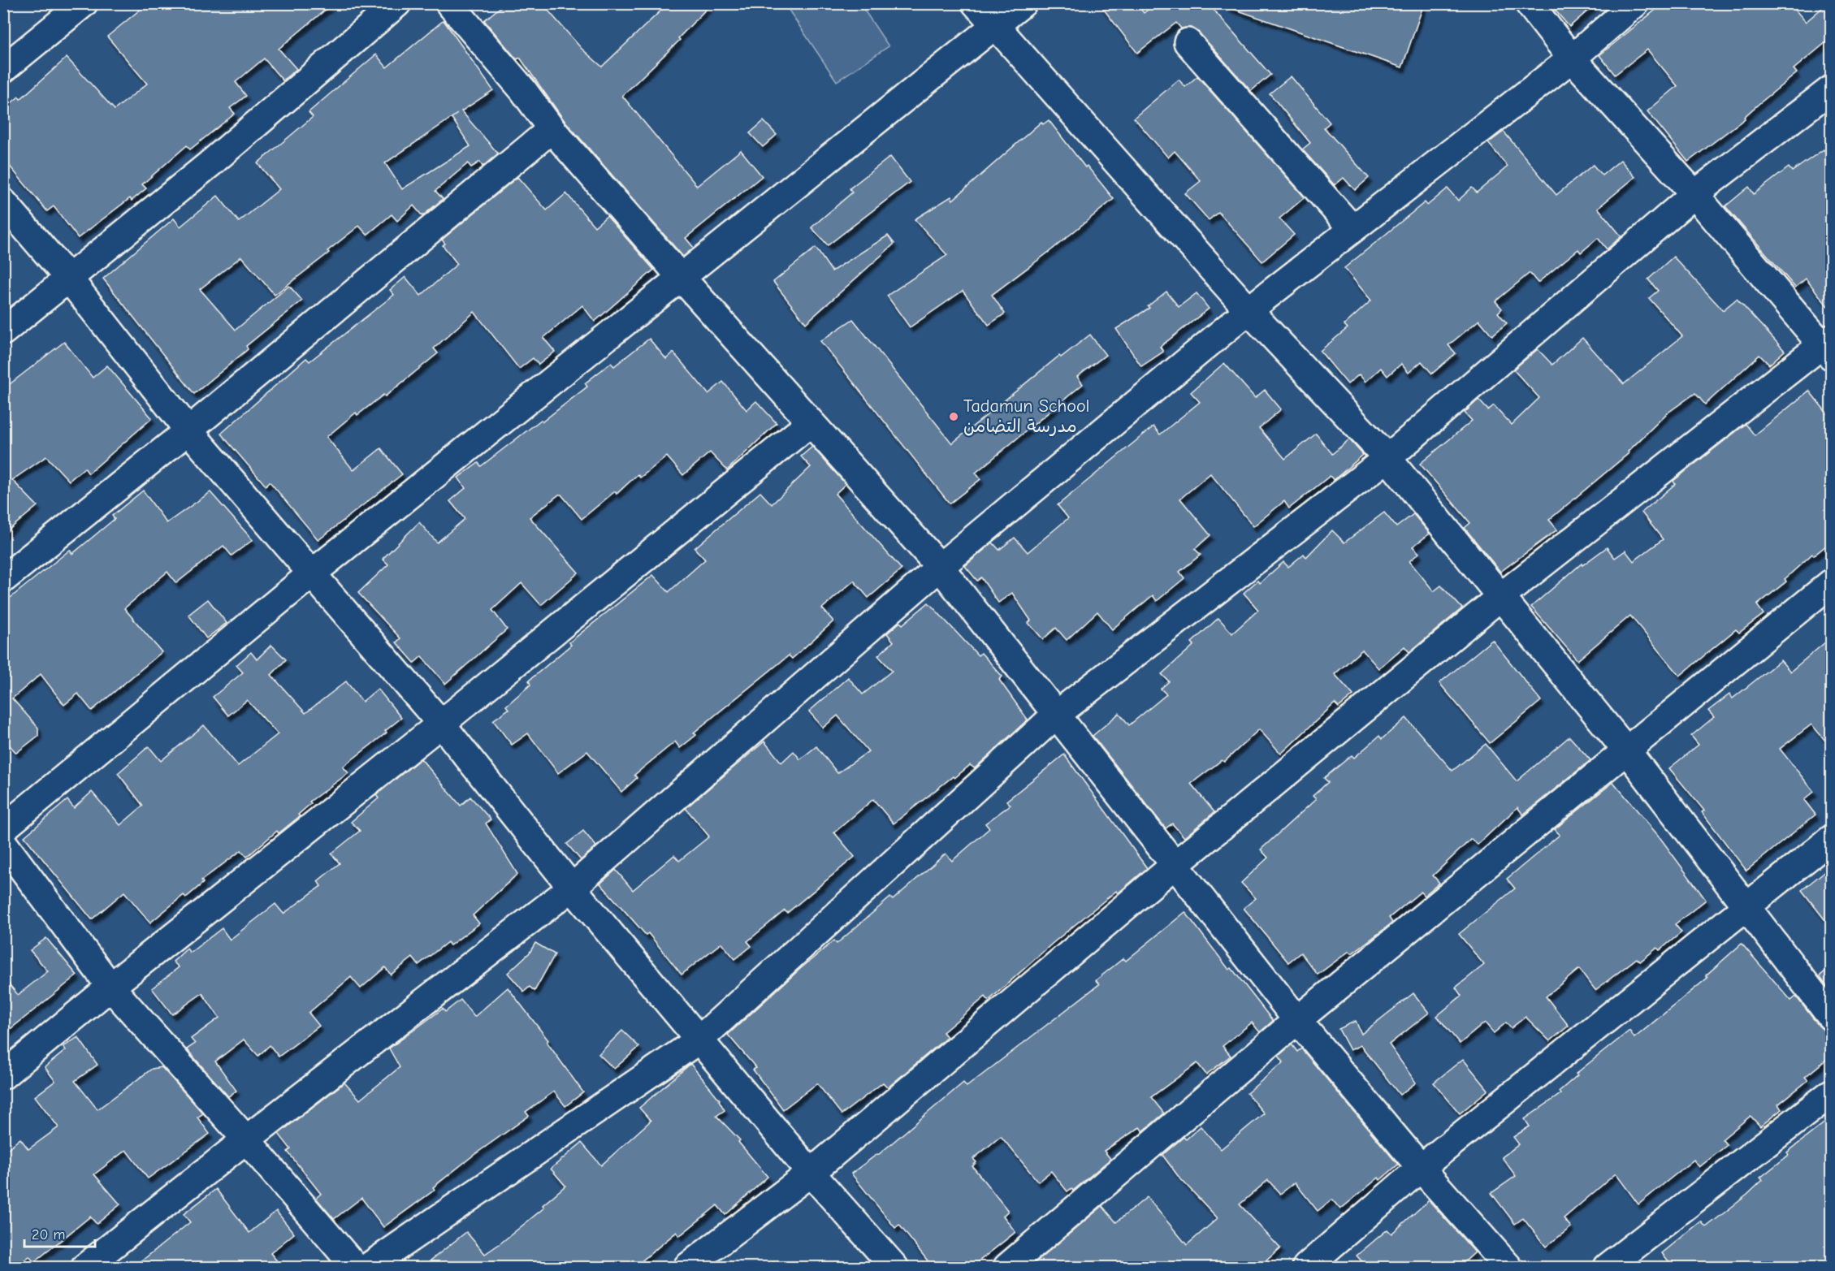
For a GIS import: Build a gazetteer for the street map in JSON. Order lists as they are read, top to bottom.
{
  "places": ["Tadamun School مدرسة التضامن"],
  "scale_bar": "20 m"
}
